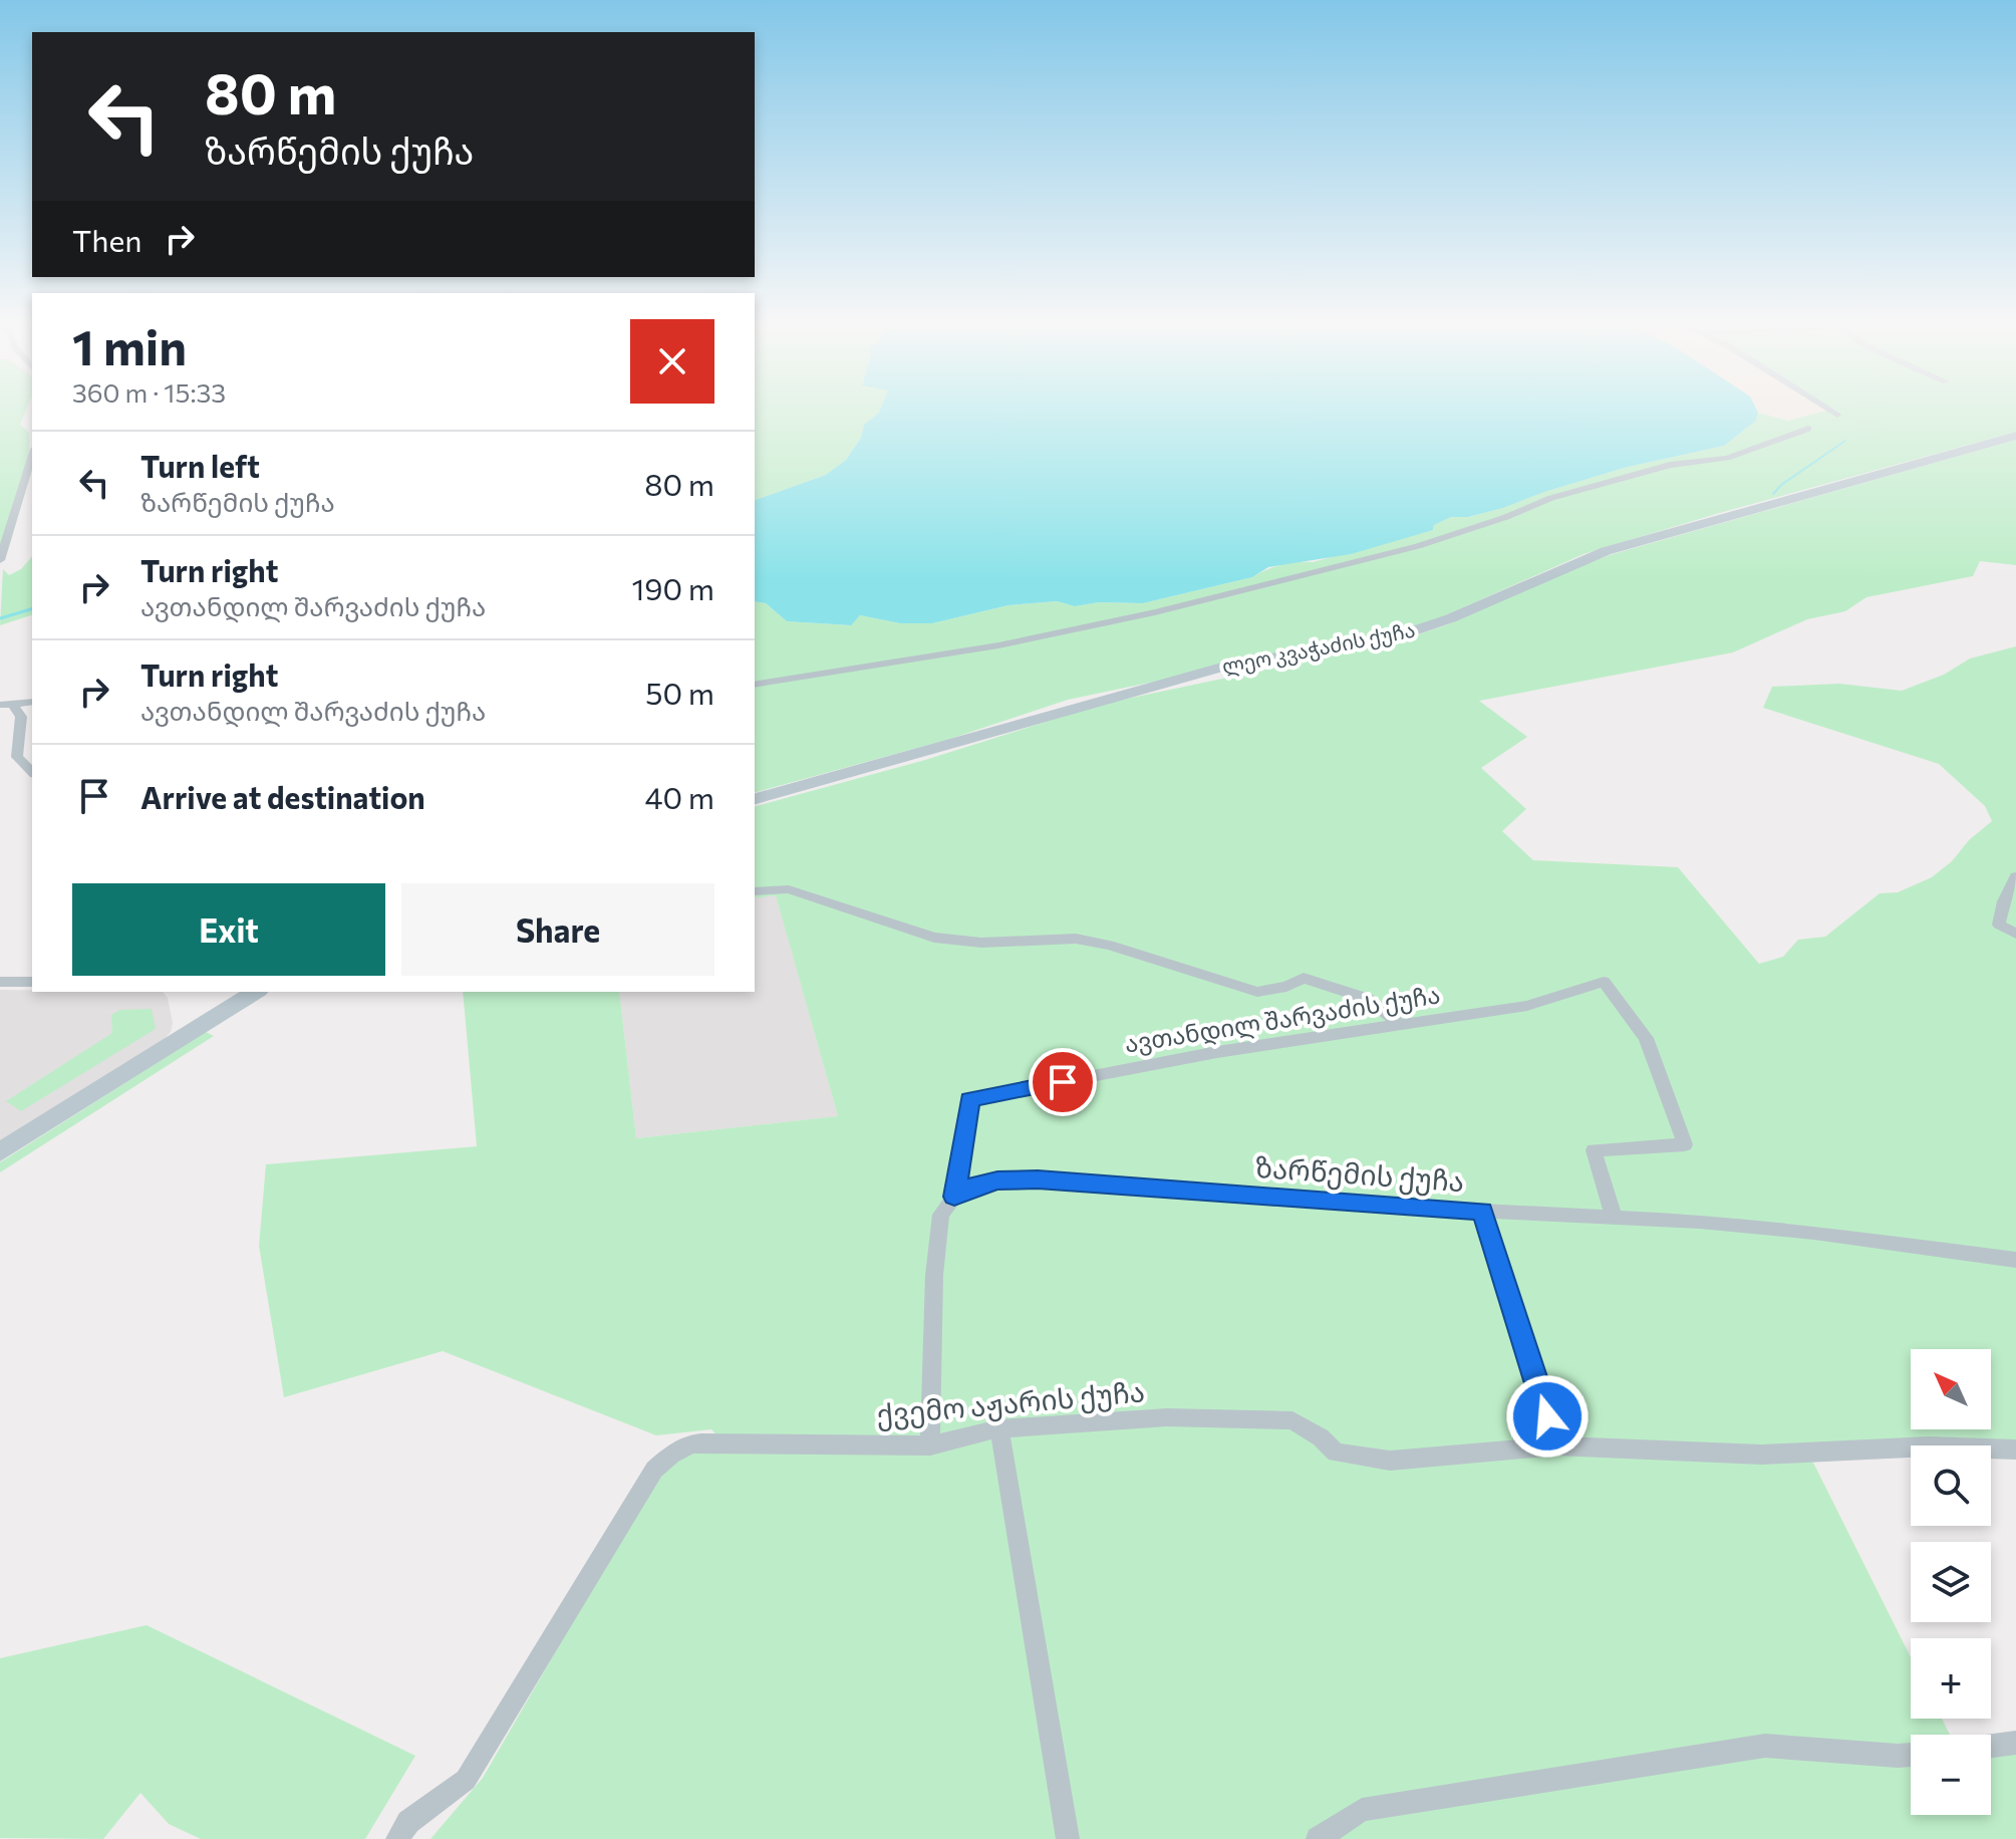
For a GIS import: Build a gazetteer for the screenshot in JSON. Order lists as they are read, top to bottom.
{
  "streets": {
    "main road": ["ლეო კვაჭაძის ქუჩა"],
    "street": ["ავთანდილ შარვაძის ქუჩა", "ზარწემის ქუჩა", "ქვემო აჟარის ქუჩა"]
  },
  "crossings": [
    ["ავთანდილ შარვაძის ქუჩა", "ზარწემის ქუჩა"]
  ],
  "north": "top left",
  "page": {
    "turn": ["80 m", "ზარწემის ქუჩა"],
    "then": "Then",
    "heading": ["1 min", "360 m · 15:33"],
    "list": [
      {
        "name": "Turn left",
        "note": "ზარწემის ქუჩა",
        "value": "80 m"
      },
      {
        "name": "Turn right",
        "note": "ავთანდილ შარვაძის ქუჩა",
        "value": "190 m"
      },
      {
        "name": "Turn right",
        "note": "ავთანდილ შარვაძის ქუჩა",
        "value": "50 m"
      },
      {
        "name": "Arrive at destination",
        "value": "40 m"
      }
    ],
    "buttons": ["Exit", "Share"],
    "map_buttons": ["+", "−"]
  }
}
